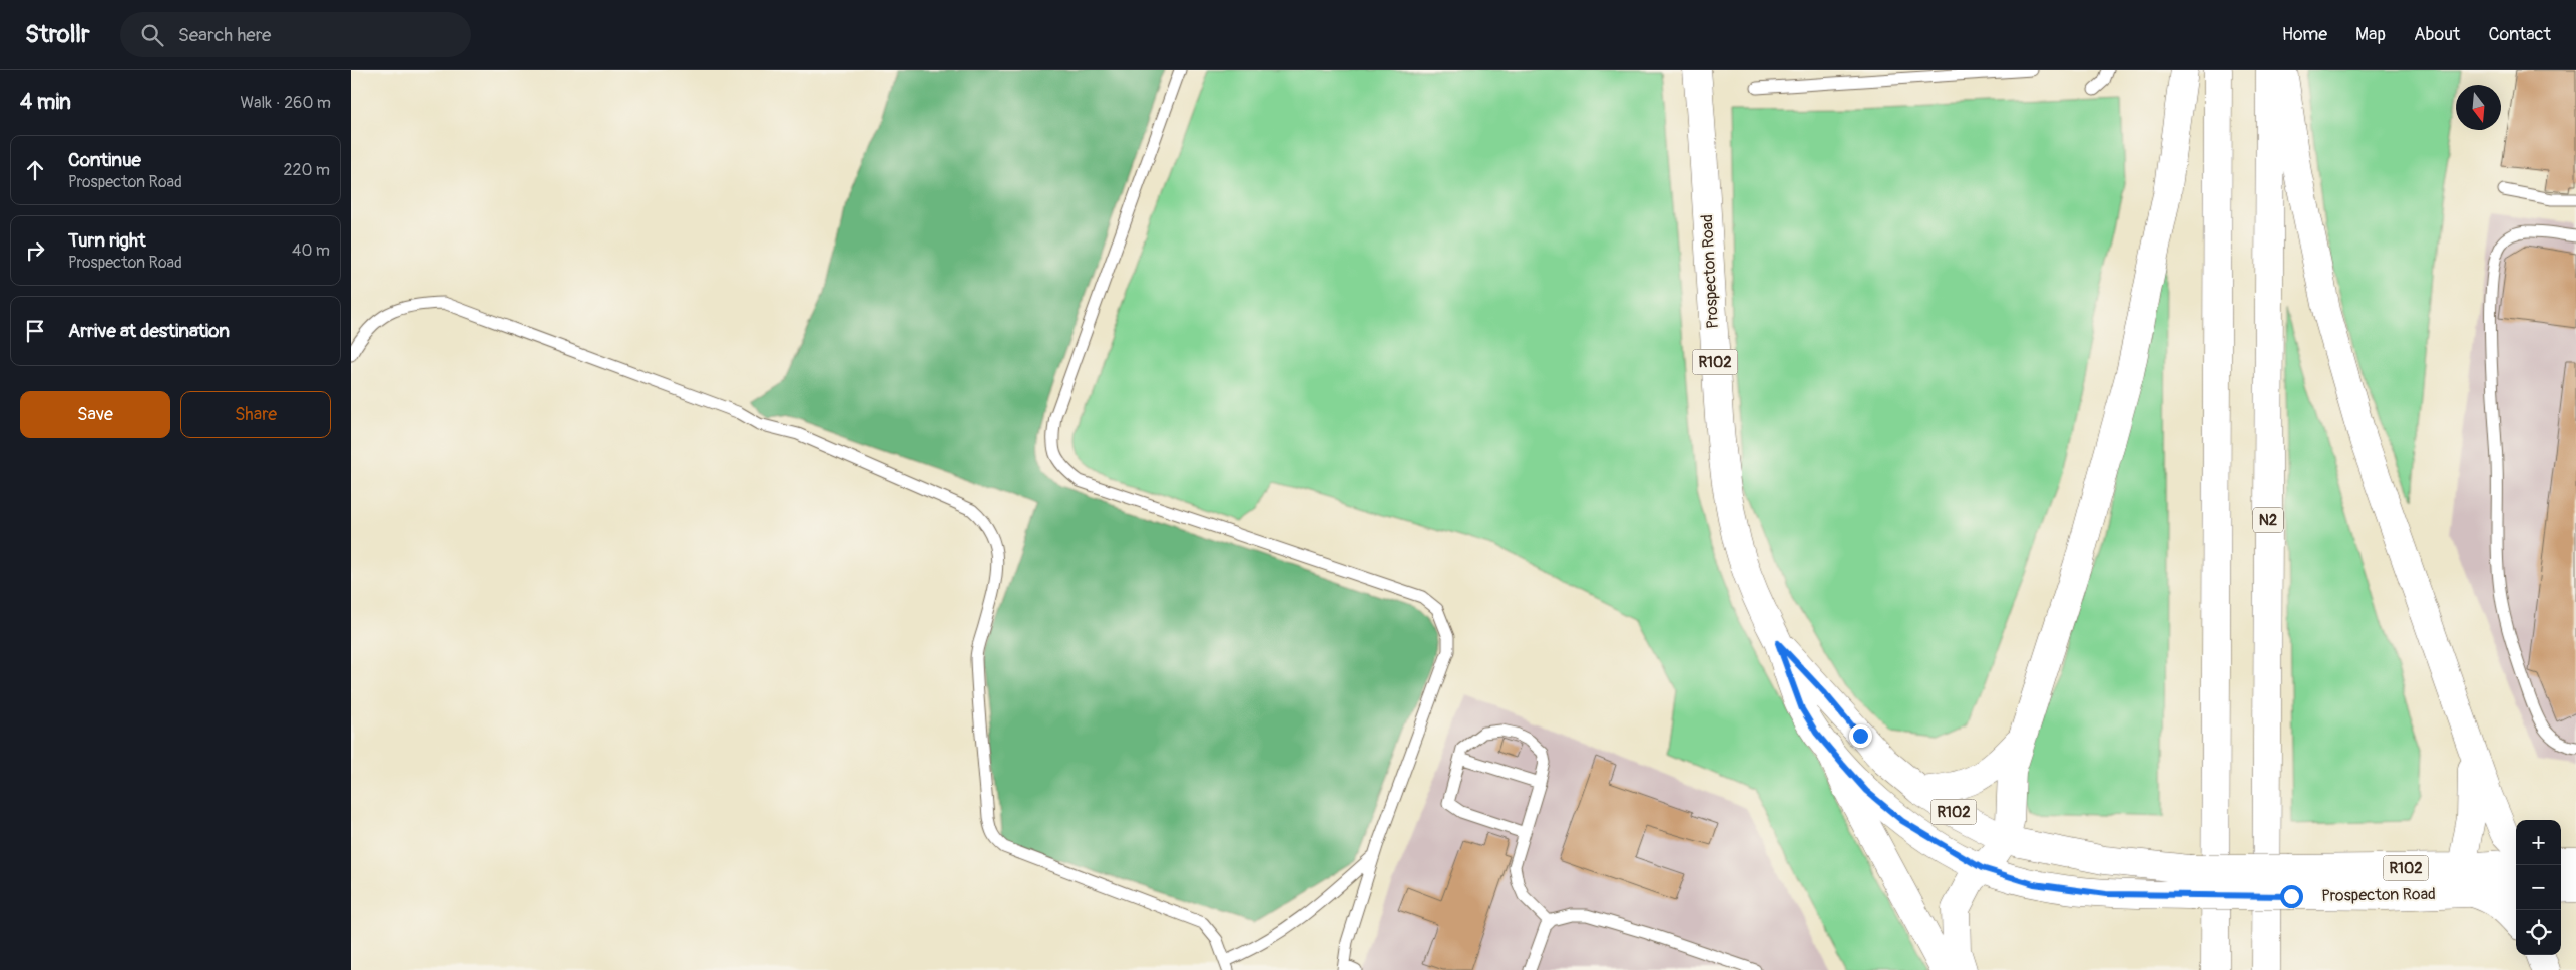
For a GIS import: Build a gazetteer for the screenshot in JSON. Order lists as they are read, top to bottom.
{
  "streets": {
    "main road": ["Prospecton Road", "R102", "N2"]
  },
  "north": "bottom",
  "page": {
    "header": "Strollr",
    "search": "Search here",
    "nav": [
      "Home",
      "Map",
      "About",
      "Contact"
    ],
    "heading": ["4 min", "Walk · 260 m"],
    "list": [
      ["Continue", "Prospecton Road", "220 m"],
      ["Turn right", "Prospecton Road", "40 m"],
      "Arrive at destination"
    ],
    "buttons": ["Save", "Share"],
    "map_buttons": ["+", "−"]
  }
}
